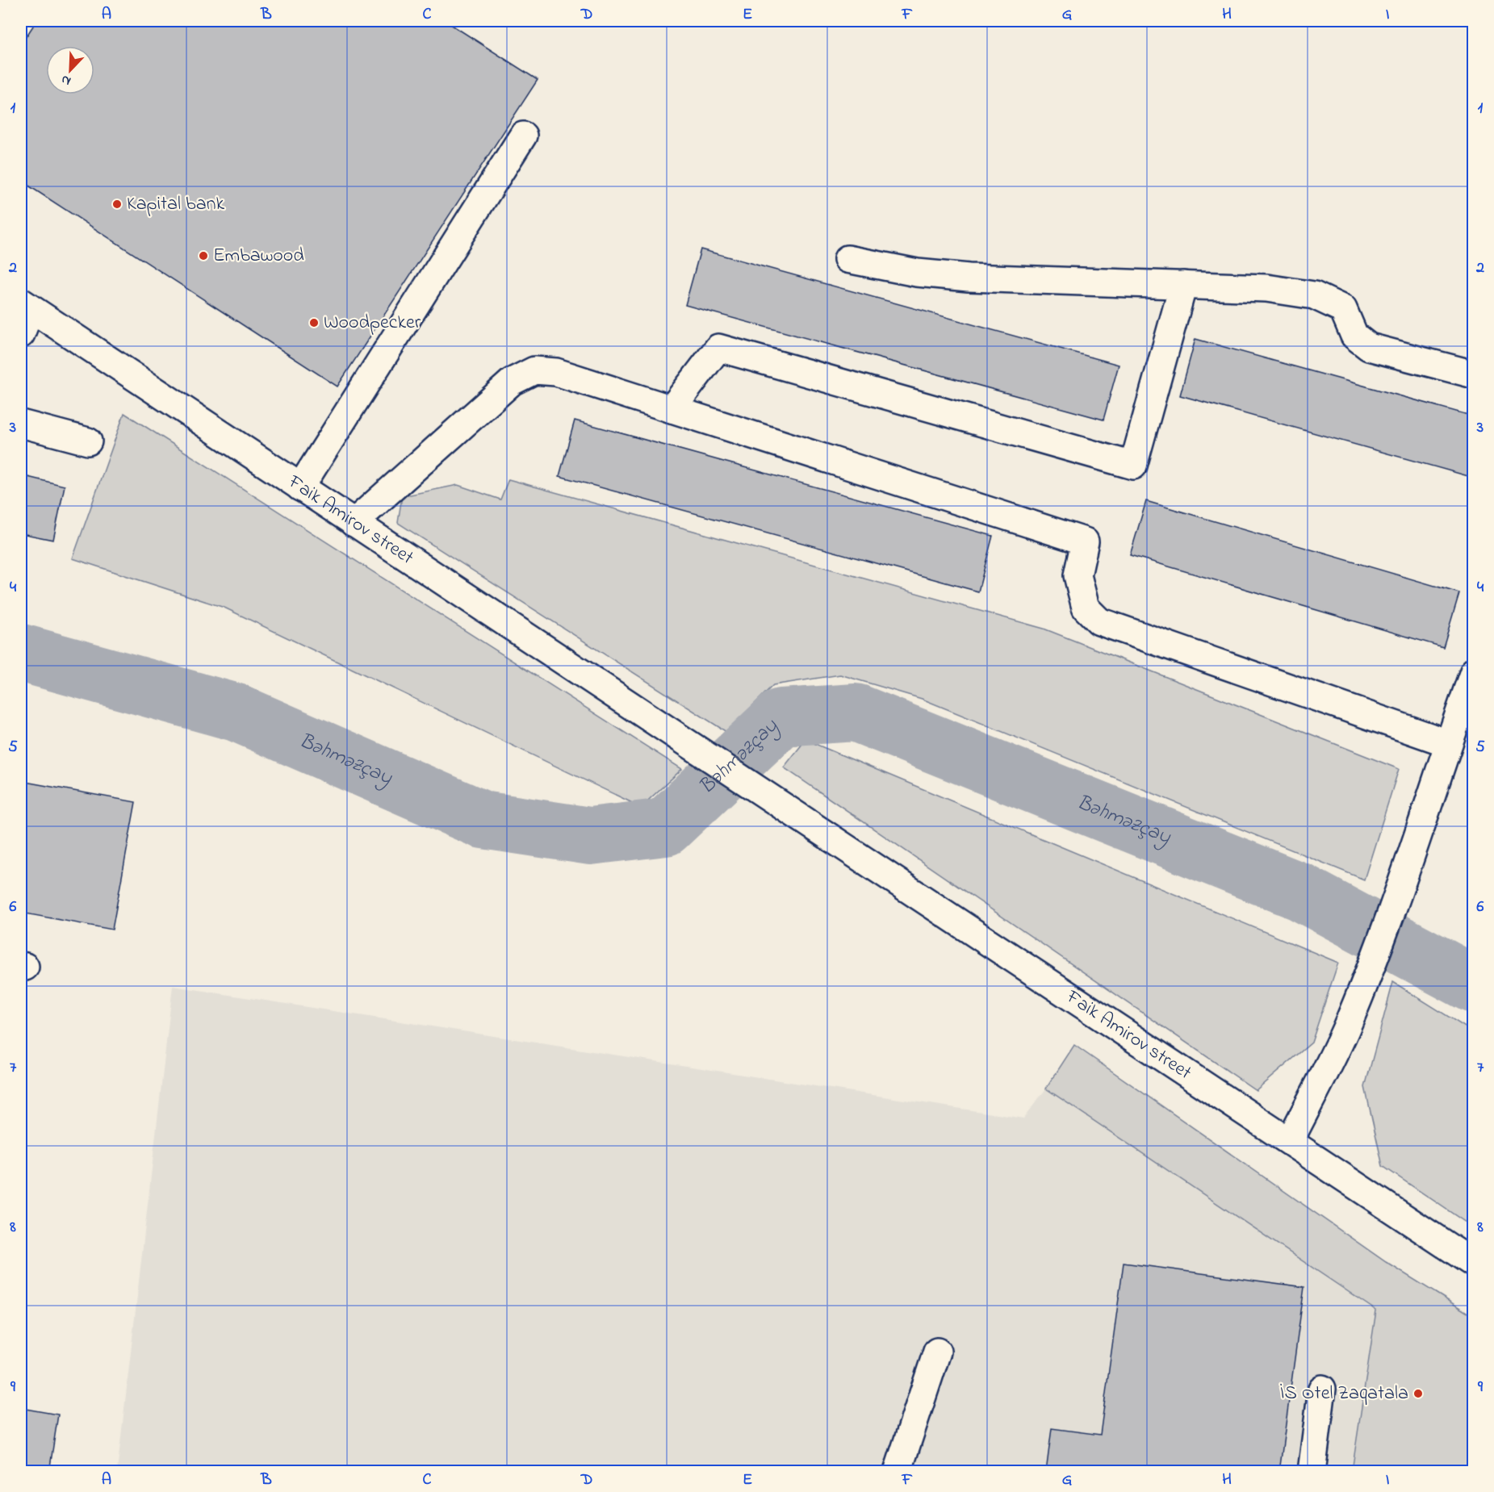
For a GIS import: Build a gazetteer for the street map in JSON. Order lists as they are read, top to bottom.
{
  "streets": {
    "main road": ["Faik Amirov street"]
  },
  "water": ["Bəhməzçay"],
  "places": [
    "Kapital bank",
    "Embawood",
    "Woodpecker",
    "İS Otel Zaqatala"
  ],
  "north": "bottom left",
  "grid": {
    "columns": [
      "A",
      "B",
      "C",
      "D",
      "E",
      "F",
      "G",
      "H",
      "I"
    ],
    "rows": [
      "1",
      "2",
      "3",
      "4",
      "5",
      "6",
      "7",
      "8",
      "9"
    ]
  }
}
